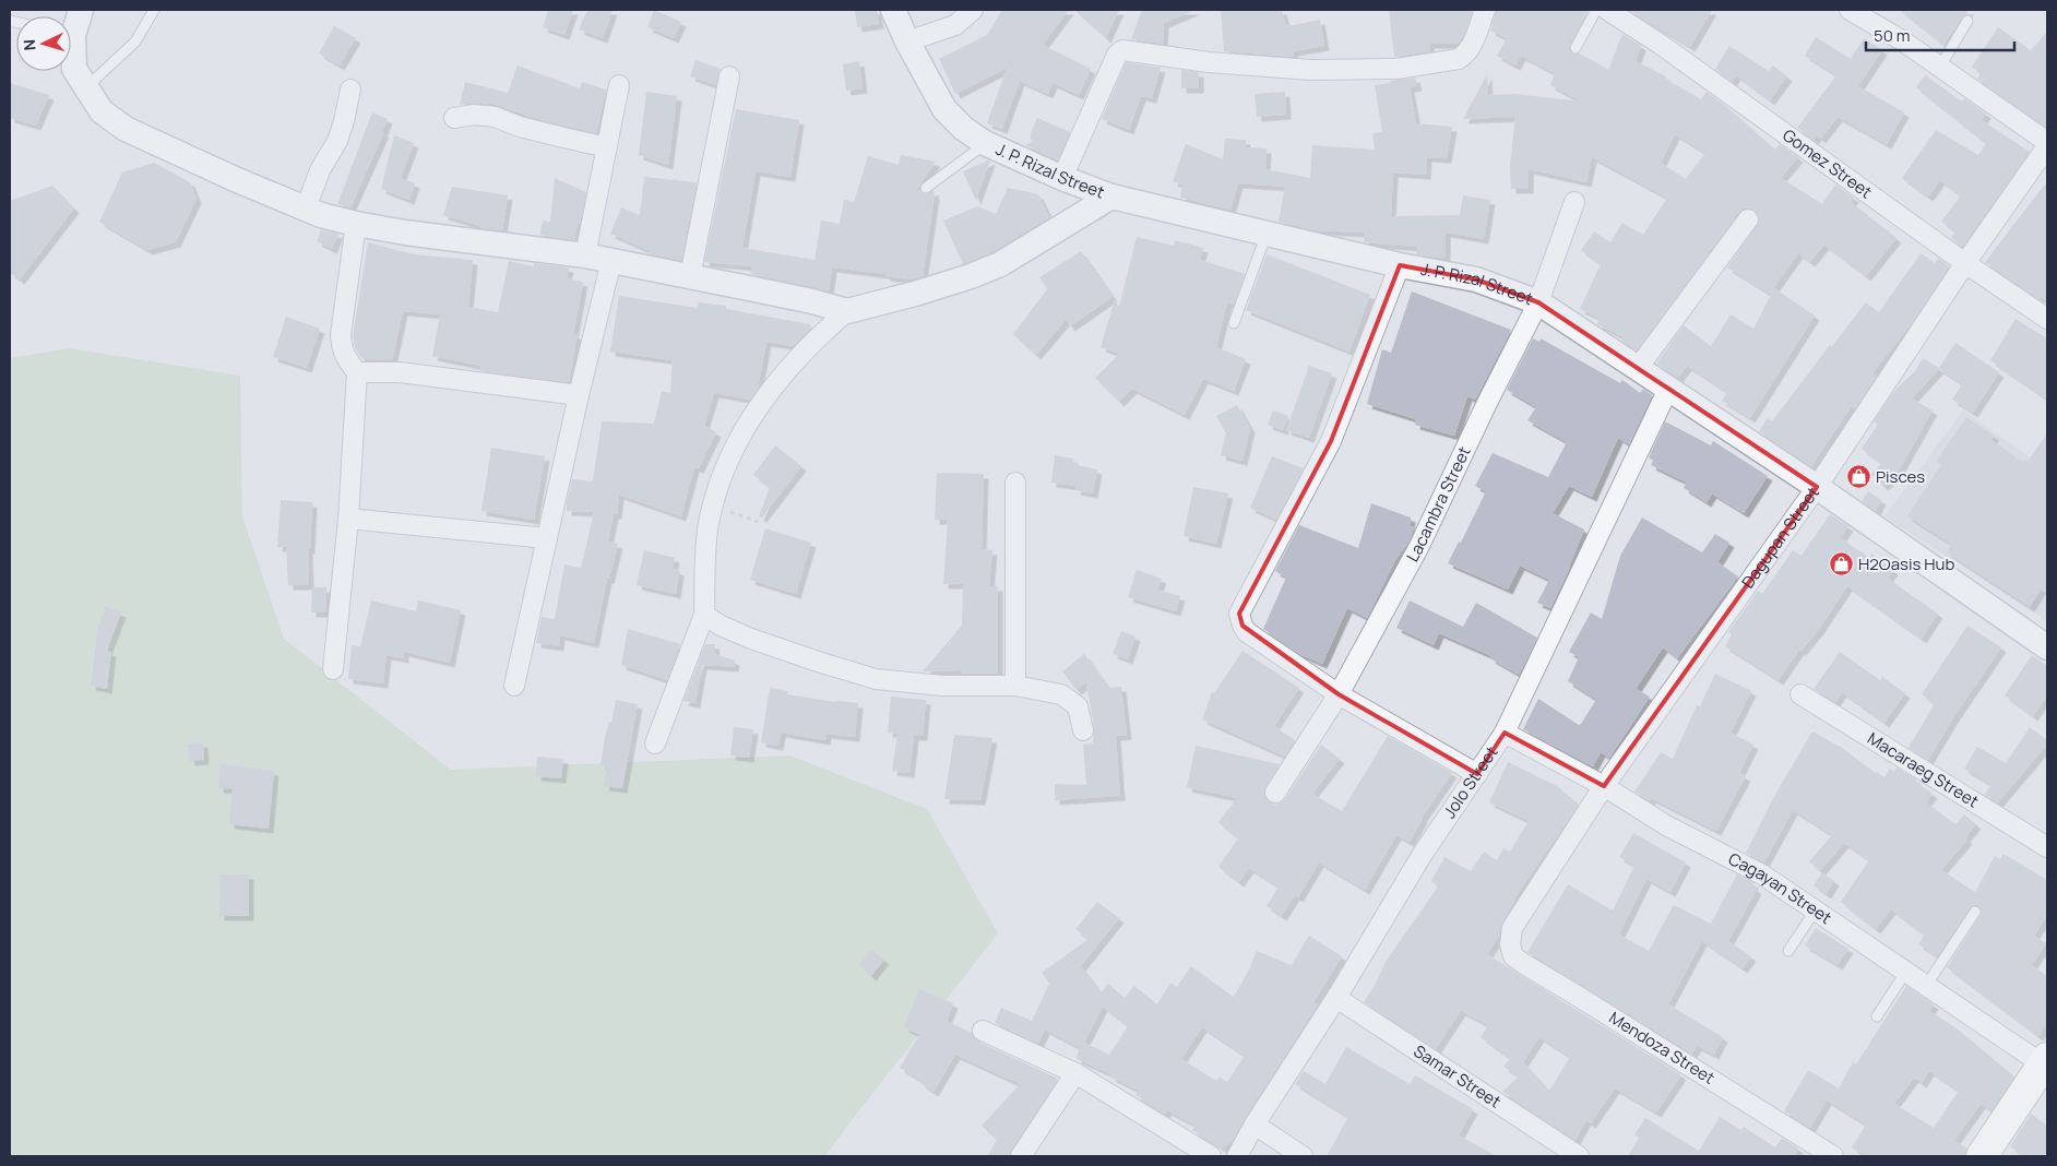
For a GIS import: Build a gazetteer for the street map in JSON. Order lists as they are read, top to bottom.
{
  "streets": {
    "street": [
      "Gomez Street",
      "J. P. Rizal Street",
      "Lacambra Street",
      "Dagupan Street",
      "Macaraeg Street",
      "Jolo Street",
      "Cagayan Street",
      "Mendoza Street",
      "Samar Street"
    ]
  },
  "crossings": [
    ["Gomez Street", "Dagupan Street"],
    ["J. P. Rizal Street", "Lacambra Street"],
    ["J. P. Rizal Street", "Dagupan Street"],
    ["J. P. Rizal Street", "Jolo Street"],
    ["Dagupan Street", "Cagayan Street"],
    ["Dagupan Street", "Mendoza Street"],
    ["Jolo Street", "Cagayan Street"],
    ["Jolo Street", "Samar Street"]
  ],
  "places": {
    "shop": ["Pisces", "H2Oasis Hub"]
  },
  "scale_bar": "50 m",
  "north": "left"
}
